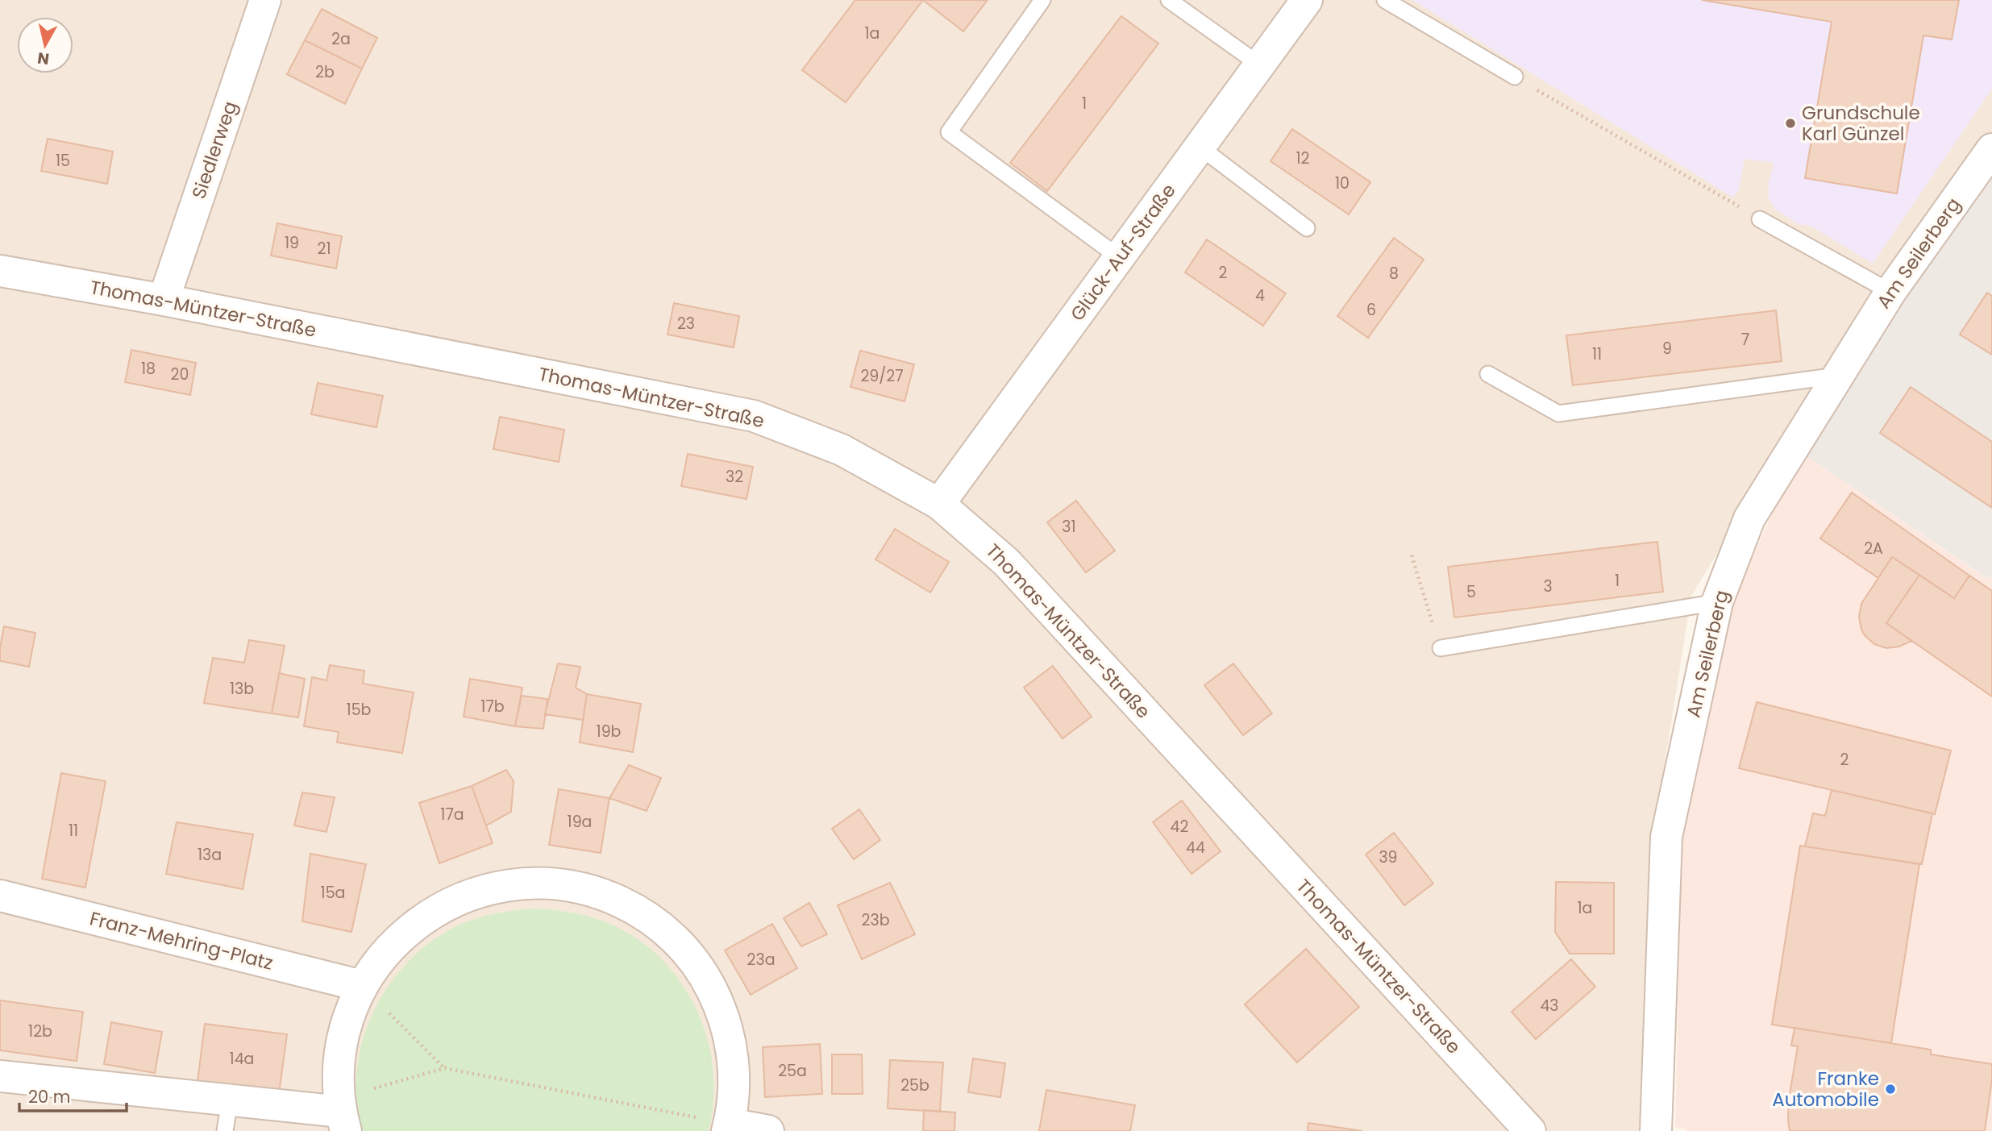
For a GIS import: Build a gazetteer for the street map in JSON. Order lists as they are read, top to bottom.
{
  "streets": {
    "street": [
      "Siedlerweg",
      "Glück-Auf-Straße",
      "Am Seilerberg",
      "Thomas-Müntzer-Straße",
      "Franz-Mehring-Platz"
    ]
  },
  "crossings": [
    ["Siedlerweg", "Thomas-Müntzer-Straße"],
    ["Glück-Auf-Straße", "Thomas-Müntzer-Straße"]
  ],
  "places": ["Grundschule Karl Günzel", "Franke Automobile"],
  "house_numbers": [
    "1a",
    "2a",
    "2b",
    "1",
    "12",
    "15",
    "10",
    "19",
    "21",
    "2",
    "8",
    "4",
    "6",
    "23",
    "7",
    "9",
    "11",
    "18",
    "20",
    "29/27",
    "32",
    "31",
    "2A",
    "1",
    "3",
    "5",
    "13b",
    "17b",
    "15b",
    "19b",
    "2",
    "17a",
    "19a",
    "42",
    "11",
    "44",
    "13a",
    "39",
    "15a",
    "1a",
    "23b",
    "23a",
    "43",
    "12b",
    "14a",
    "25a",
    "25b"
  ],
  "scale_bar": "20 m",
  "north": "bottom"
}
